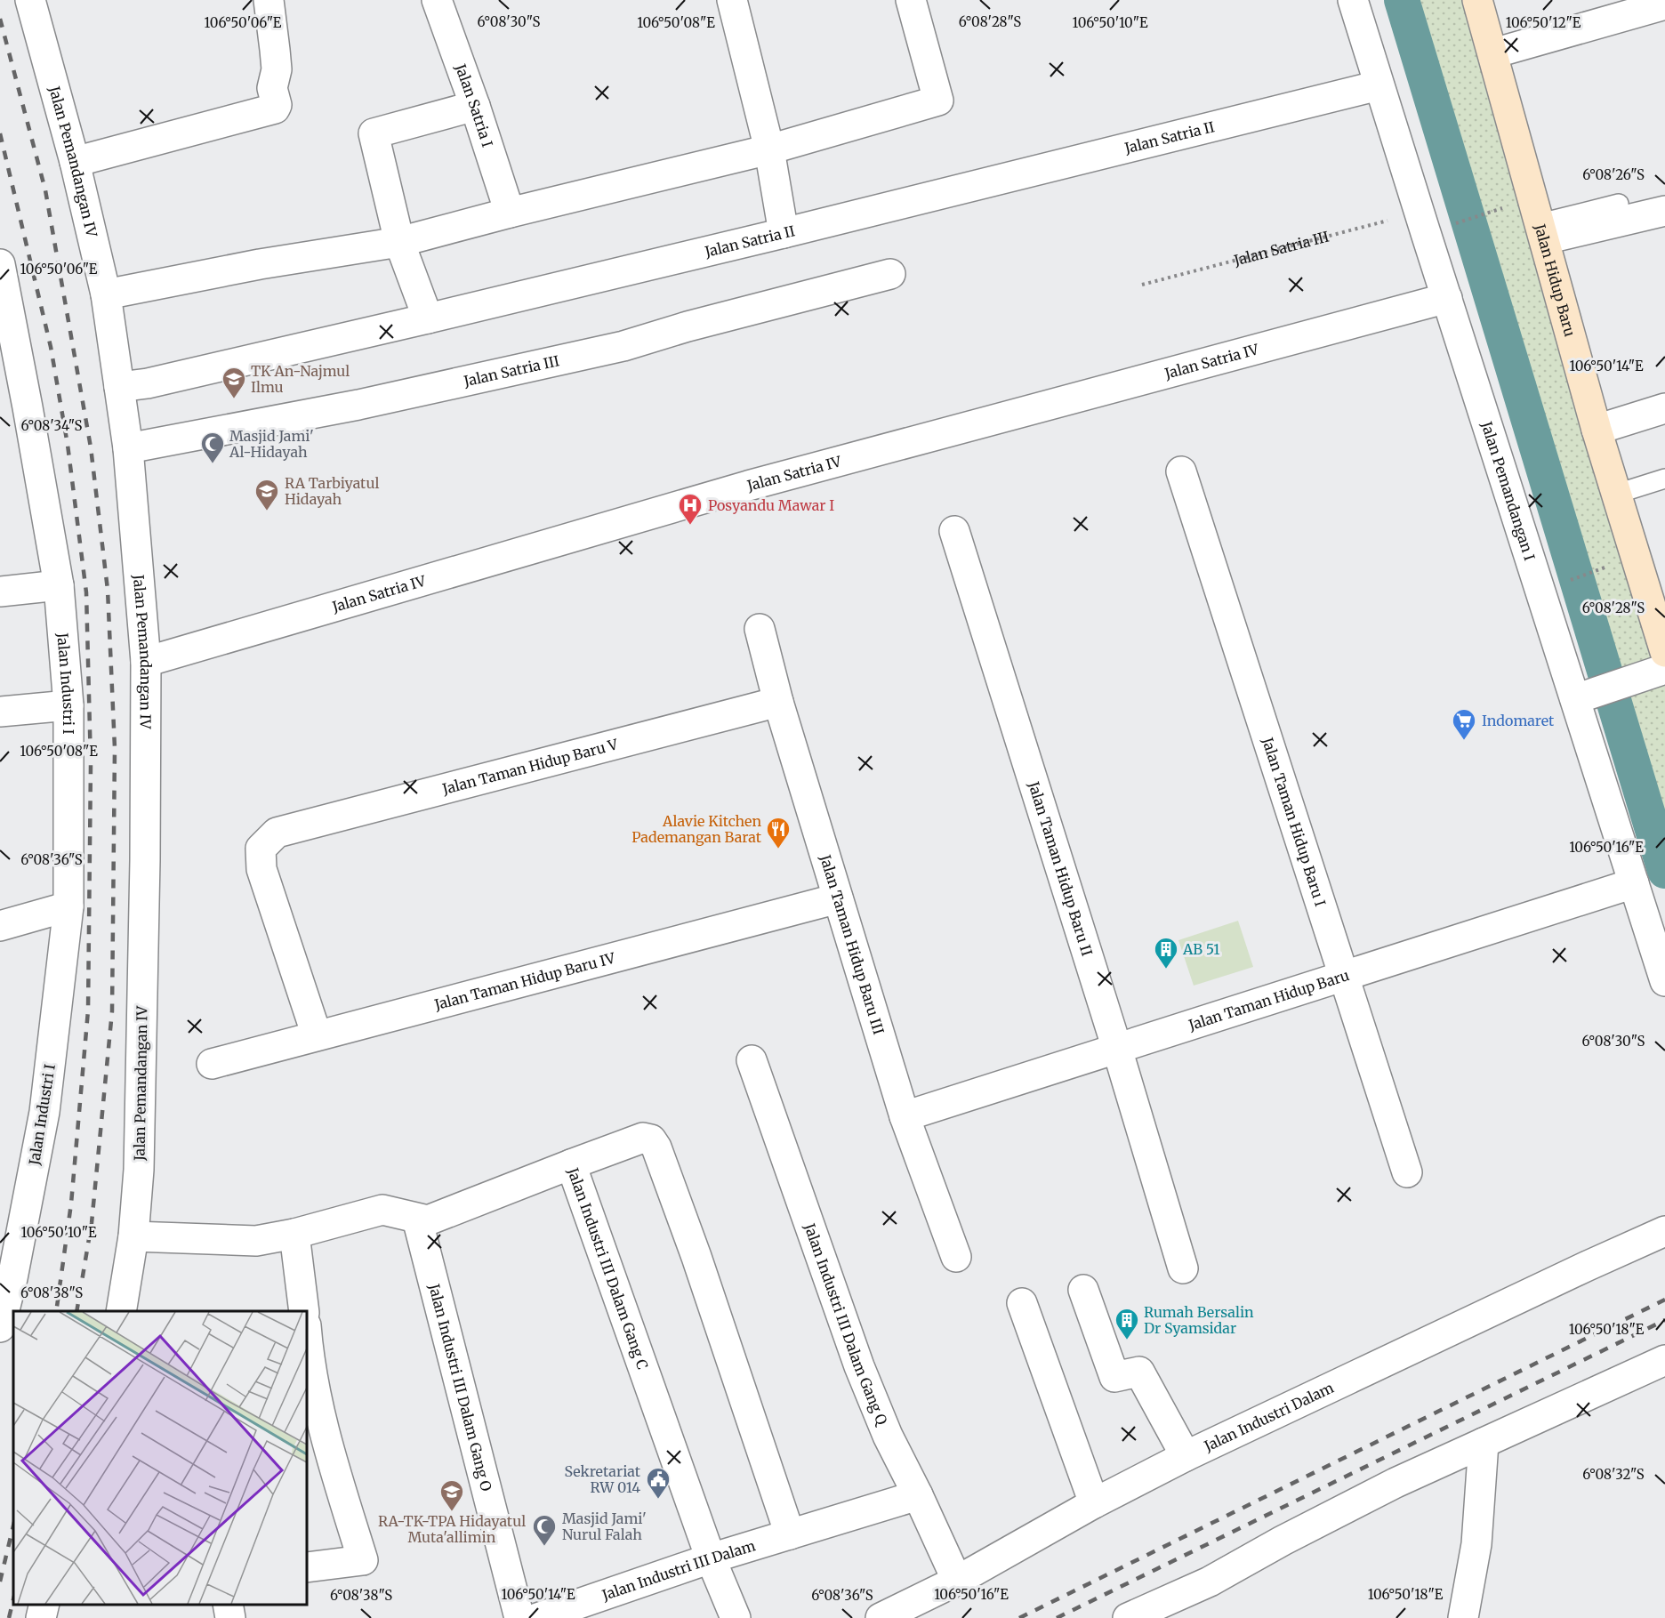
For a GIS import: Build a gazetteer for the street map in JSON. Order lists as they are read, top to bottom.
{
  "streets": {
    "street": [
      "Jalan Satria I",
      "Jalan Satria II",
      "Jalan Pemandangan IV",
      "Jalan Satria III",
      "Jalan Hidup Baru",
      "Jalan Satria IV",
      "Jalan Pemandangan I",
      "Jalan Industri I",
      "Jalan Taman Hidup Baru V",
      "Jalan Taman Hidup Baru I",
      "Jalan Taman Hidup Baru II",
      "Jalan Taman Hidup Baru III",
      "Jalan Taman Hidup Baru IV",
      "Jalan Taman Hidup Baru",
      "Jalan Industri III Dalam Gang C",
      "Jalan Industri III Dalam Gang Q",
      "Jalan Industri III Dalam Gang O",
      "Jalan Industri Dalam",
      "Jalan Industri III Dalam"
    ]
  },
  "crossings": [
    ["Jalan Satria II", "Jalan Pemandangan IV"],
    ["Jalan Satria II", "Jalan Pemandangan I"],
    ["Jalan Pemandangan IV", "Jalan Satria III"],
    ["Jalan Pemandangan IV", "Jalan Satria IV"],
    ["Jalan Pemandangan IV", "Jalan Industri III Dalam Gang C"],
    ["Jalan Satria III", "Jalan Pemandangan I"],
    ["Jalan Satria IV", "Jalan Pemandangan I"],
    ["Jalan Pemandangan I", "Jalan Taman Hidup Baru"],
    ["Jalan Taman Hidup Baru V", "Jalan Taman Hidup Baru III"],
    ["Jalan Taman Hidup Baru V", "Jalan Taman Hidup Baru IV"],
    ["Jalan Taman Hidup Baru I", "Jalan Taman Hidup Baru"],
    ["Jalan Taman Hidup Baru II", "Jalan Taman Hidup Baru"],
    ["Jalan Taman Hidup Baru III", "Jalan Taman Hidup Baru IV"],
    ["Jalan Taman Hidup Baru III", "Jalan Taman Hidup Baru"],
    ["Jalan Industri III Dalam Gang C", "Jalan Industri III Dalam Gang O"],
    ["Jalan Industri III Dalam Gang C", "Jalan Industri III Dalam"],
    ["Jalan Industri III Dalam Gang Q", "Jalan Industri Dalam"],
    ["Jalan Industri III Dalam Gang Q", "Jalan Industri III Dalam"]
  ],
  "places": {
    "school or university": ["TK An-Najmul Ilmu", "RA Tarbiyatul Hidayah", "RA-TK-TPA Hidayatul Muta'allimin"],
    "mosque": ["Masjid Jami' Al-Hidayah", "Masjid Jami' Nurul Falah"],
    "hospital": ["Posyandu Mawar I"],
    "supermarket": ["Indomaret"],
    "restaurant": ["Alavie Kitchen Pademangan Barat"],
    "building": ["AB 51", "Rumah Bersalin Dr Syamsidar"],
    "public building": ["Sekretariat RW 014"]
  },
  "coordinates": [
    "6°08'28\"S",
    "6°08'30\"S",
    "106°50'08\"E",
    "106°50'10\"E",
    "106°50'06\"E",
    "106°50'12\"E",
    "6°08'26\"S",
    "106°50'14\"E",
    "6°08'34\"S",
    "106°50'16\"E",
    "6°08'36\"S",
    "6°08'38\"S",
    "106°50'18\"E",
    "6°08'32\"S"
  ]
}
